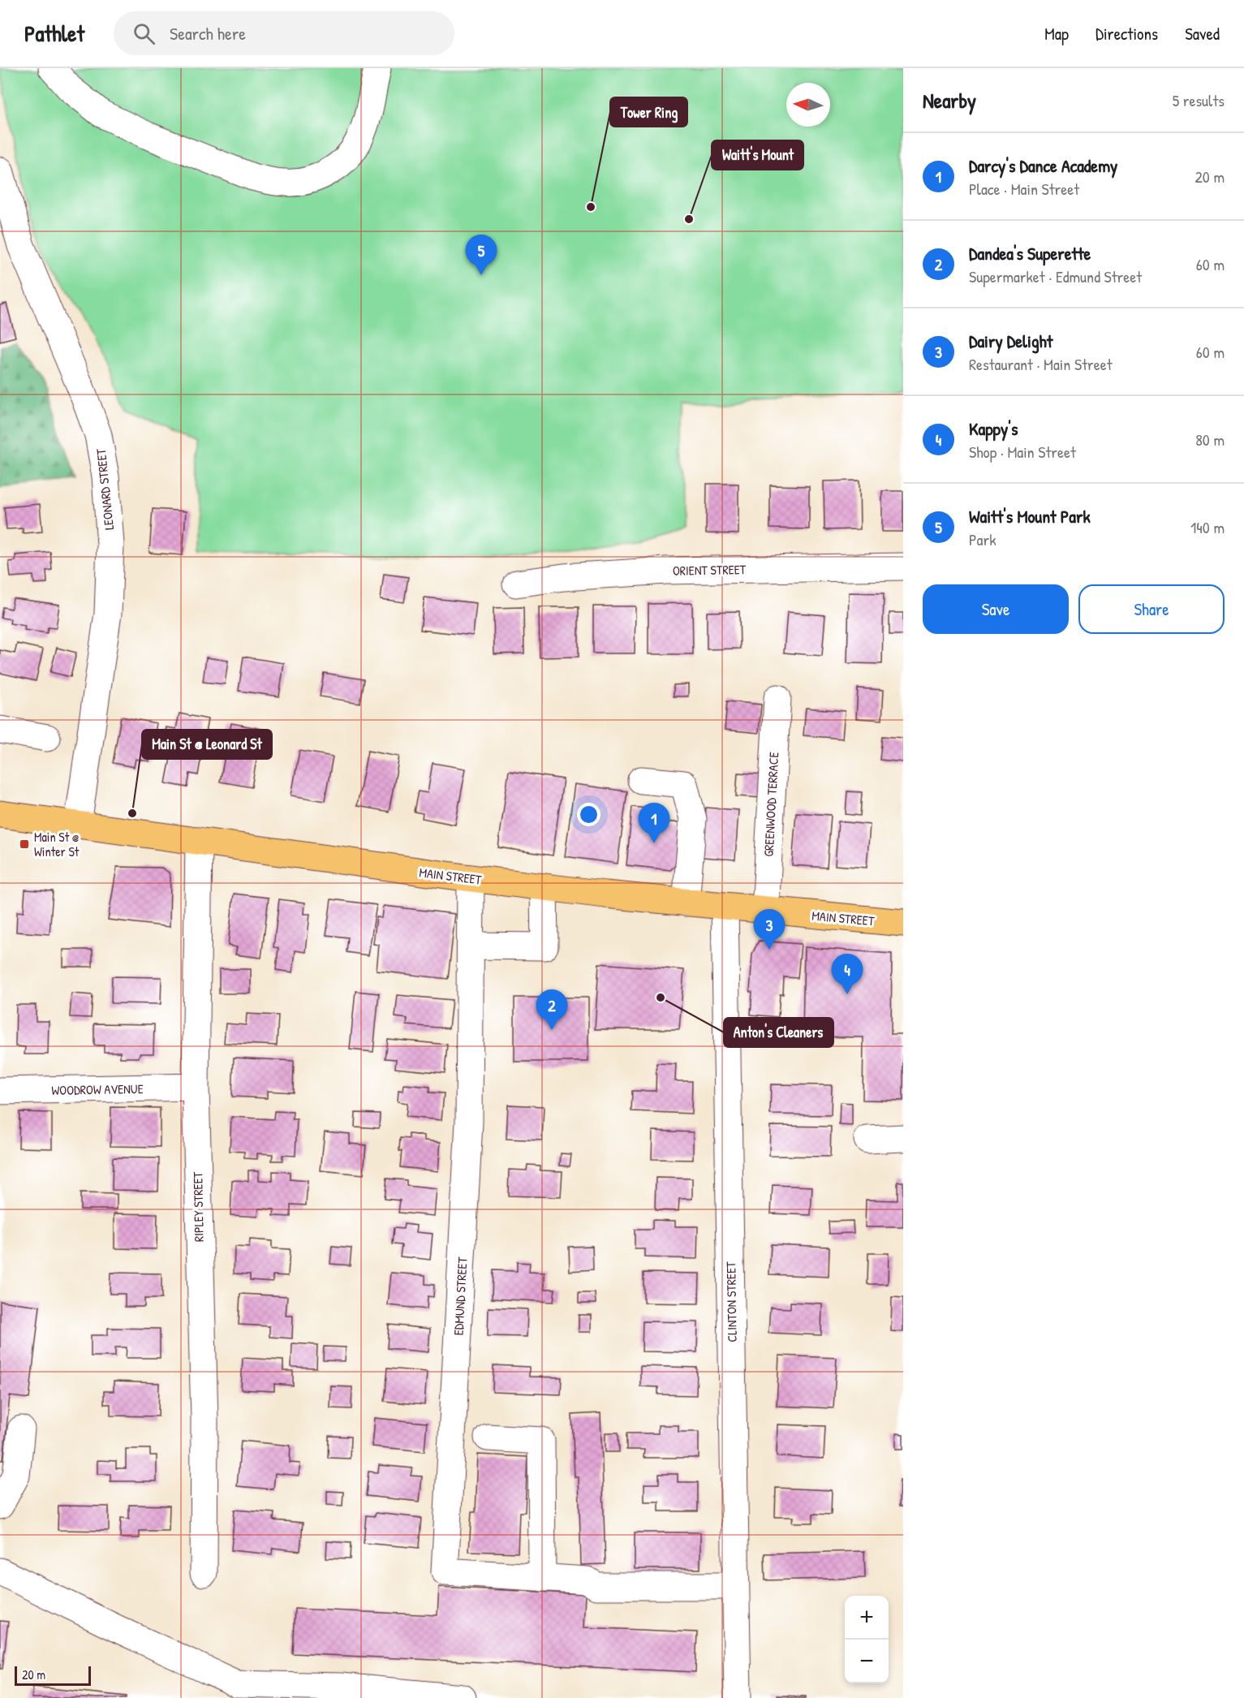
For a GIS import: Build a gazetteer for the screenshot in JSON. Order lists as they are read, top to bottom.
{
  "streets": {
    "main road": ["MAIN STREET"],
    "street": [
      "LEONARD STREET",
      "ORIENT STREET",
      "GREENWOOD TERRACE",
      "WOODROW AVENUE",
      "RIPLEY STREET",
      "EDMUND STREET",
      "CLINTON STREET"
    ]
  },
  "crossings": [
    ["LEONARD STREET", "MAIN STREET"],
    ["GREENWOOD TERRACE", "MAIN STREET"],
    ["MAIN STREET", "RIPLEY STREET"],
    ["MAIN STREET", "EDMUND STREET"],
    ["MAIN STREET", "CLINTON STREET"],
    ["WOODROW AVENUE", "RIPLEY STREET"],
    ["EDMUND STREET", "CLINTON STREET"]
  ],
  "places": {
    "other": [
      "Tower Ring",
      "Waitt's Mount",
      "Main St @ Leonard St",
      "Anton's Cleaners"
    ],
    "transit": ["Main St @ Winter St"]
  },
  "scale_bar": "20 m",
  "north": "left",
  "page": {
    "header": "Pathlet",
    "search": "Search here",
    "nav": ["Map", "Directions", "Saved"],
    "heading": ["Nearby", "5 results"],
    "list": [
      {
        "mark": "1",
        "name": "Darcy's Dance Academy",
        "note": "Place · Main Street",
        "value": "20 m"
      },
      {
        "mark": "2",
        "name": "Dandea's Superette",
        "note": "Supermarket · Edmund Street",
        "value": "60 m"
      },
      {
        "mark": "3",
        "name": "Dairy Delight",
        "note": "Restaurant · Main Street",
        "value": "60 m"
      },
      {
        "mark": "4",
        "name": "Kappy's",
        "note": "Shop · Main Street",
        "value": "80 m"
      },
      {
        "mark": "5",
        "name": "Waitt's Mount Park",
        "note": "Park",
        "value": "140 m"
      }
    ],
    "pins": [
      "5",
      "1",
      "3",
      "4",
      "2"
    ],
    "buttons": ["Save", "Share"],
    "map_buttons": ["+", "−"],
    "scale": "20 m"
  }
}
